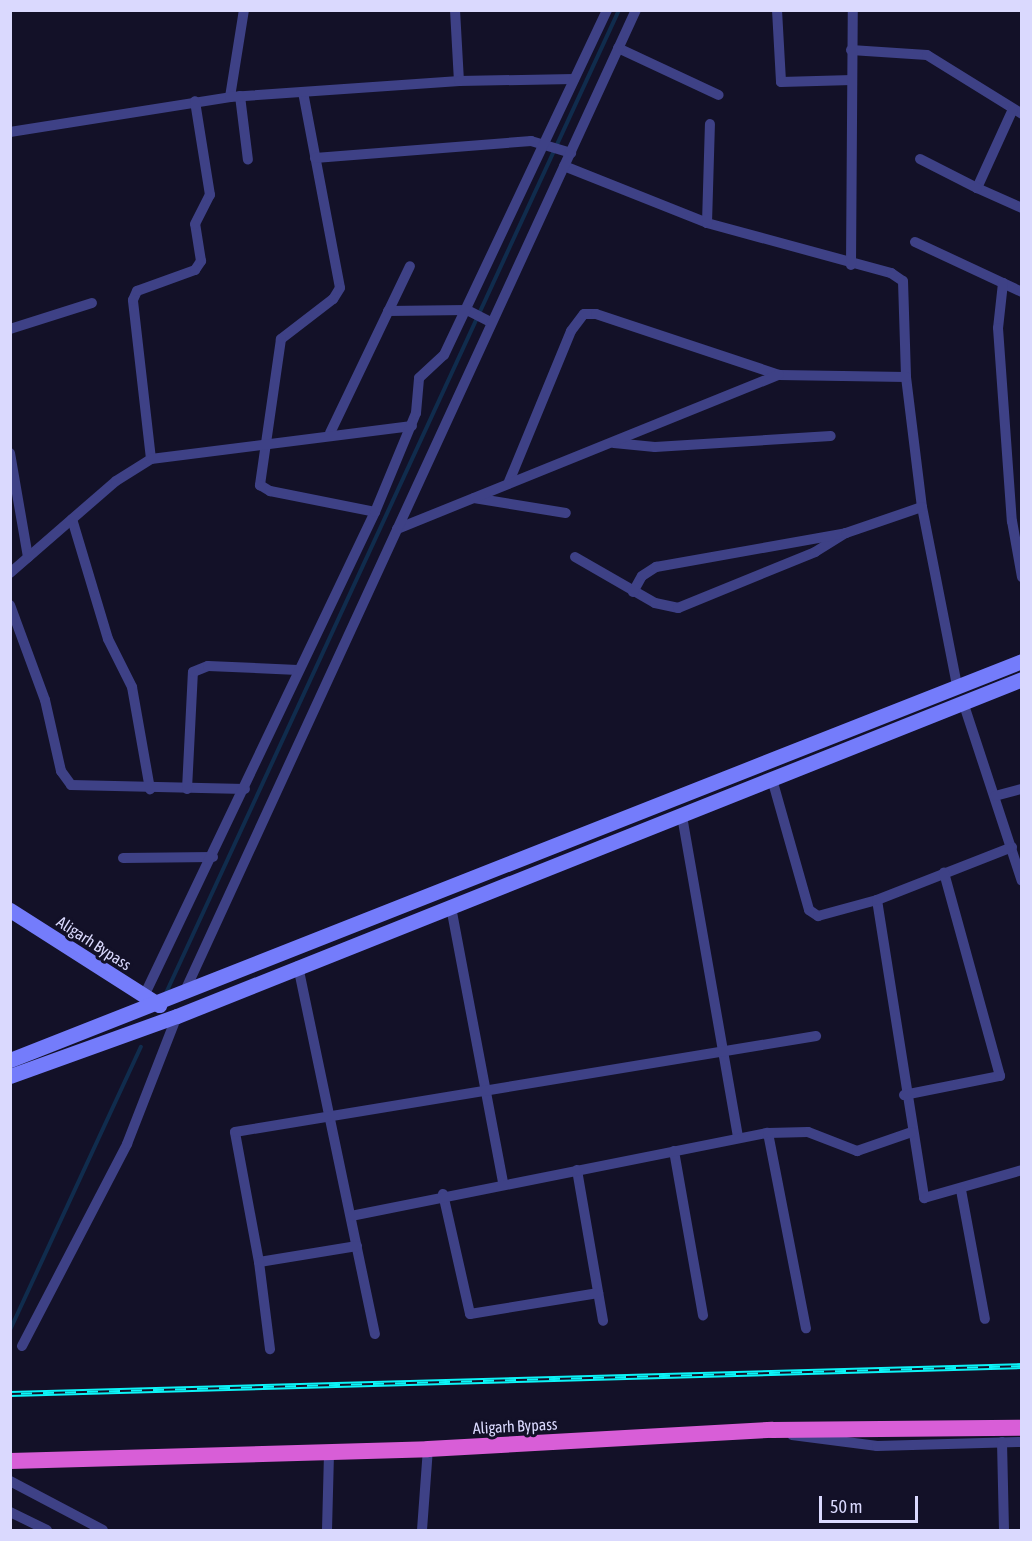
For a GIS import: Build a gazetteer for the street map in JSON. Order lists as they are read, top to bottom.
{
  "streets": {
    "highway": ["Aligarh Bypass"]
  },
  "scale_bar": "50 m"
}
